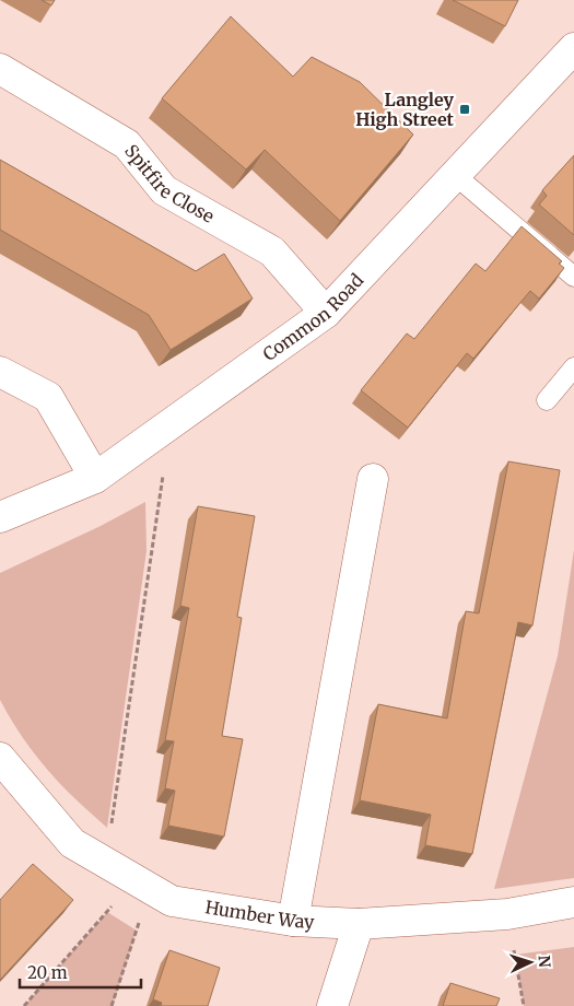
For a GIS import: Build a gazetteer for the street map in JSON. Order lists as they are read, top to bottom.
{
  "streets": {
    "street": ["Spitfire Close", "Common Road", "Humber Way"]
  },
  "crossings": [
    ["Spitfire Close", "Common Road"]
  ],
  "places": {
    "transit": ["Langley High Street"]
  },
  "scale_bar": "20 m",
  "north": "right"
}
